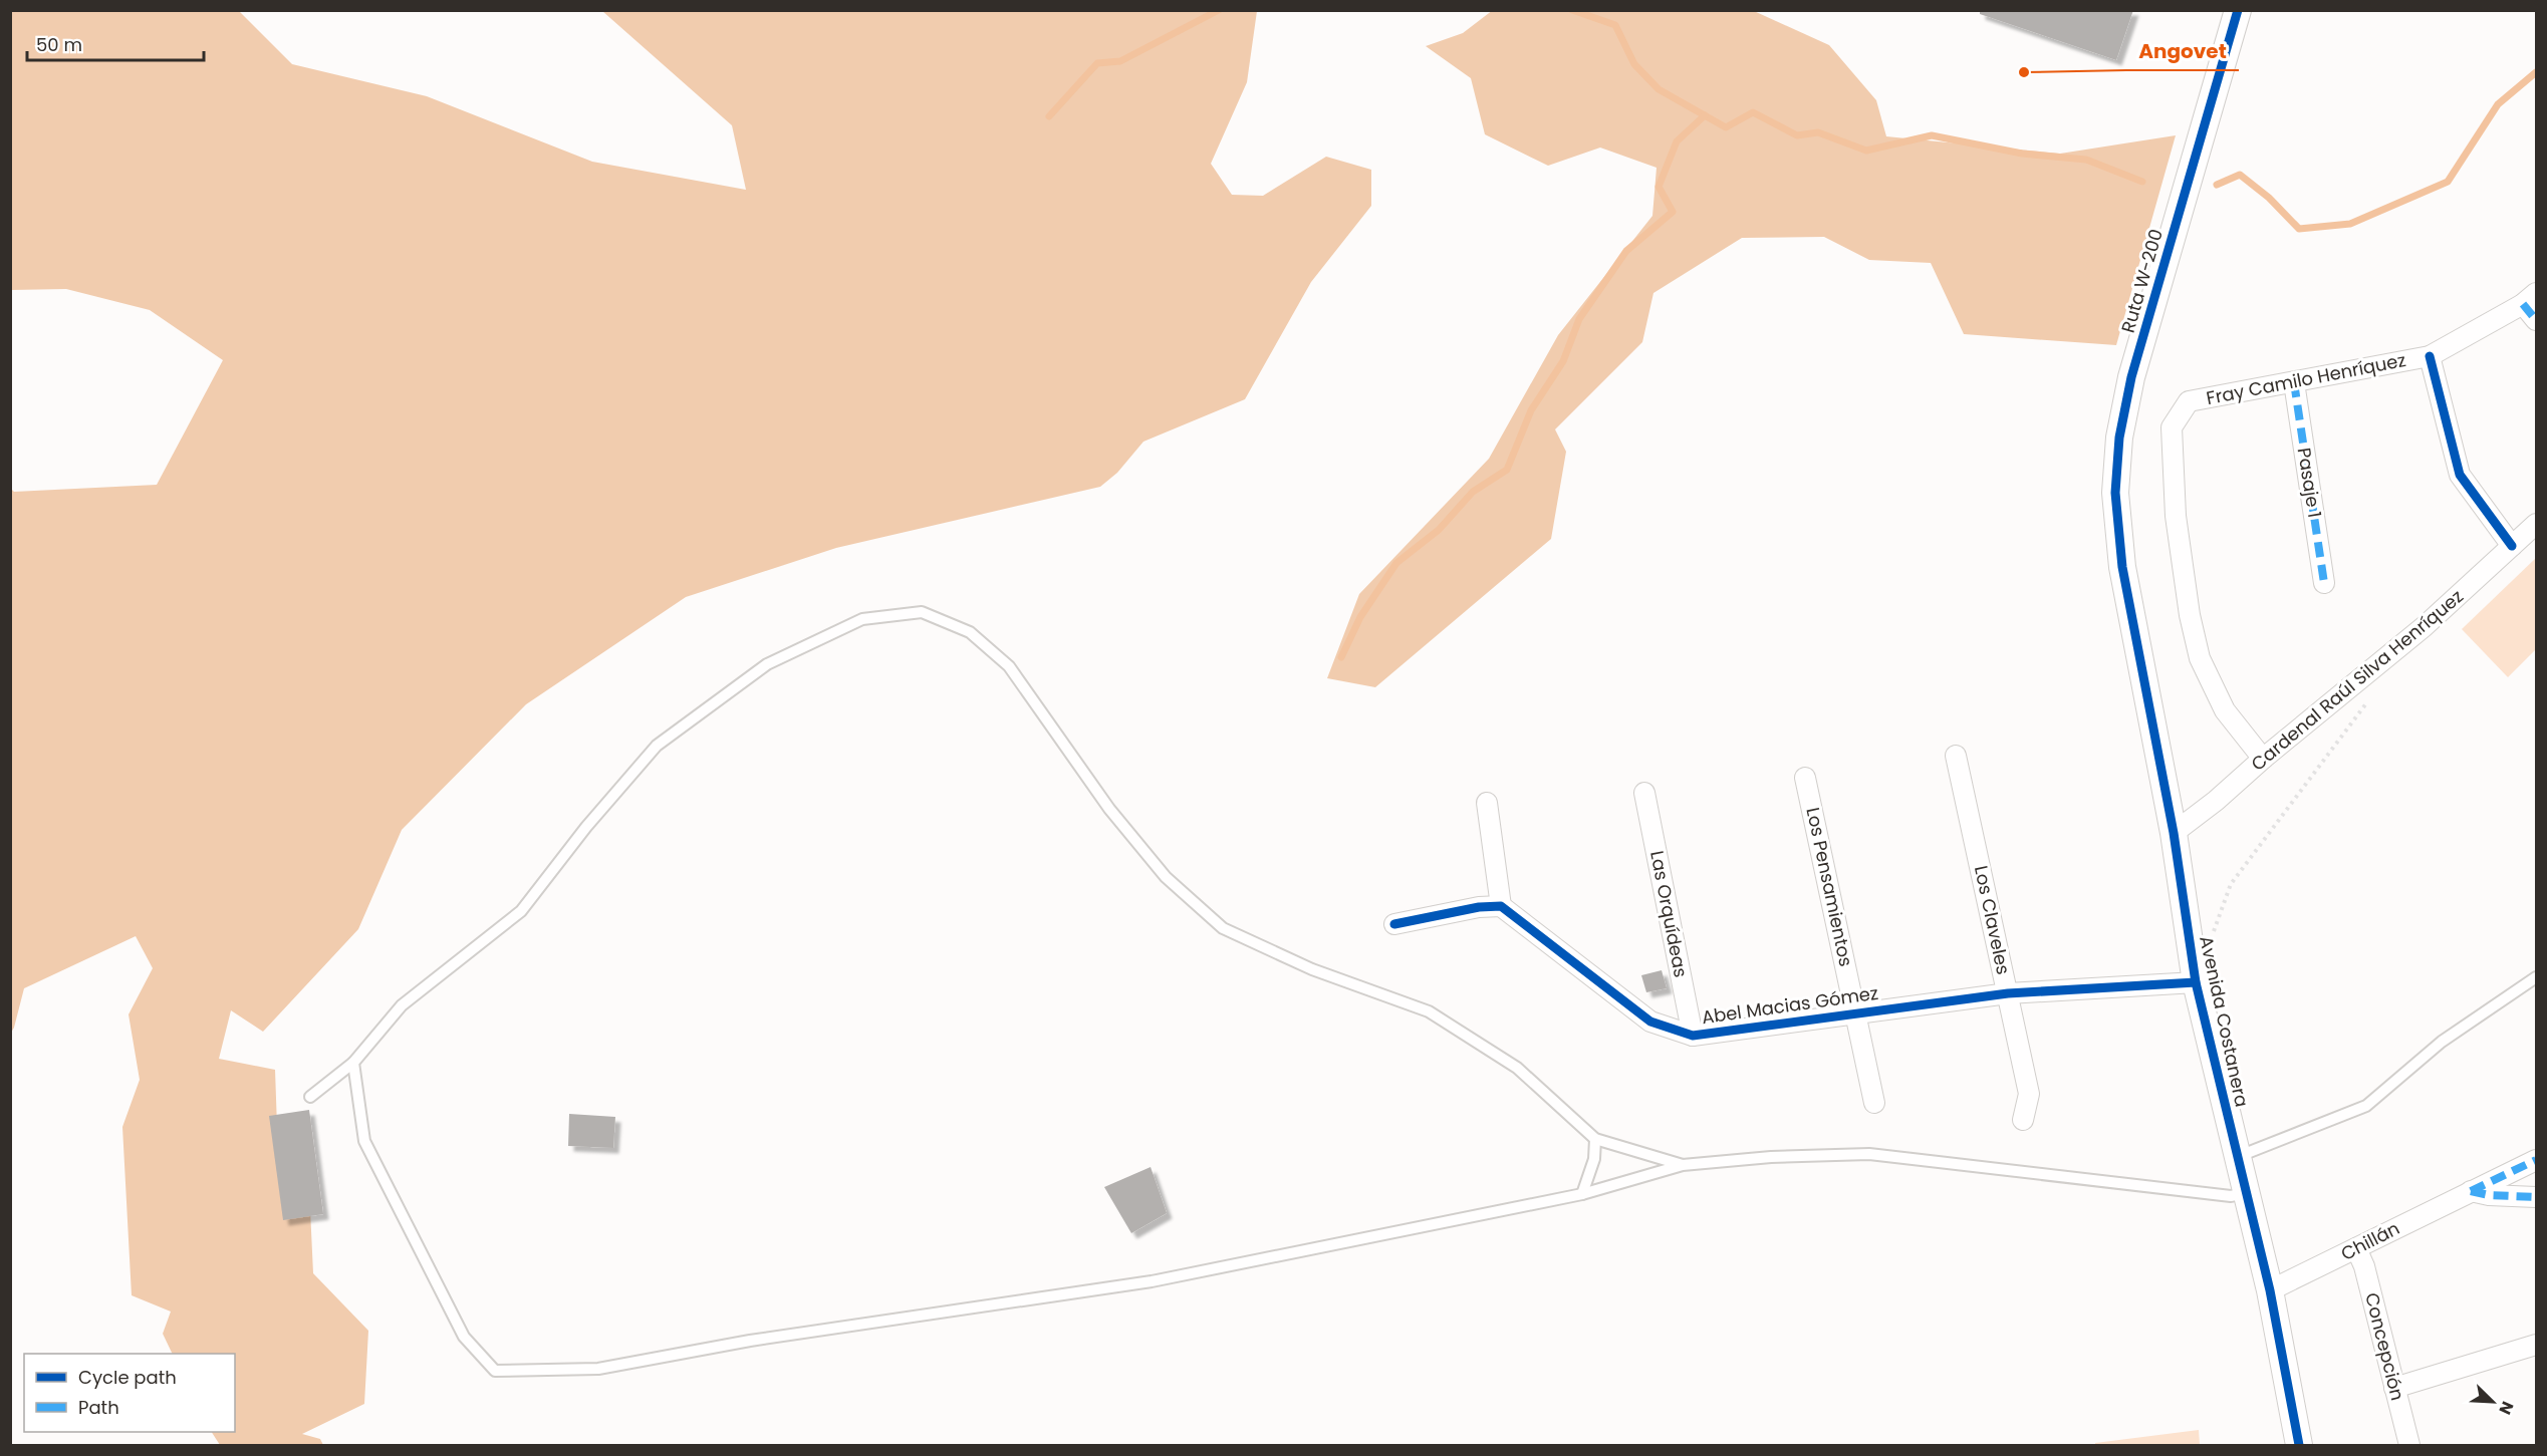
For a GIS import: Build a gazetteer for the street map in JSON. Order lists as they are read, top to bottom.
{
  "streets": {
    "street": [
      "Ruta W-200",
      "Fray Camilo Henríquez",
      "Pasaje 1",
      "Cardenal Raúl Silva Henríquez",
      "Los Pensamientos",
      "Las Orquídeas",
      "Los Claveles",
      "Abel Macias Gómez",
      "Avenida Costanera",
      "Chillán",
      "Concepción"
    ]
  },
  "crossings": [
    ["Ruta W-200", "Avenida Costanera"],
    ["Fray Camilo Henríquez", "Pasaje 1"],
    ["Fray Camilo Henríquez", "Cardenal Raúl Silva Henríquez"],
    ["Cardenal Raúl Silva Henríquez", "Avenida Costanera"],
    ["Los Pensamientos", "Abel Macias Gómez"],
    ["Las Orquídeas", "Abel Macias Gómez"],
    ["Los Claveles", "Abel Macias Gómez"],
    ["Abel Macias Gómez", "Avenida Costanera"],
    ["Avenida Costanera", "Chillán"],
    ["Chillán", "Concepción"]
  ],
  "places": ["Angovet"],
  "legend": ["Cycle path", "Path"],
  "scale_bar": "50 m",
  "north": "bottom right"
}
